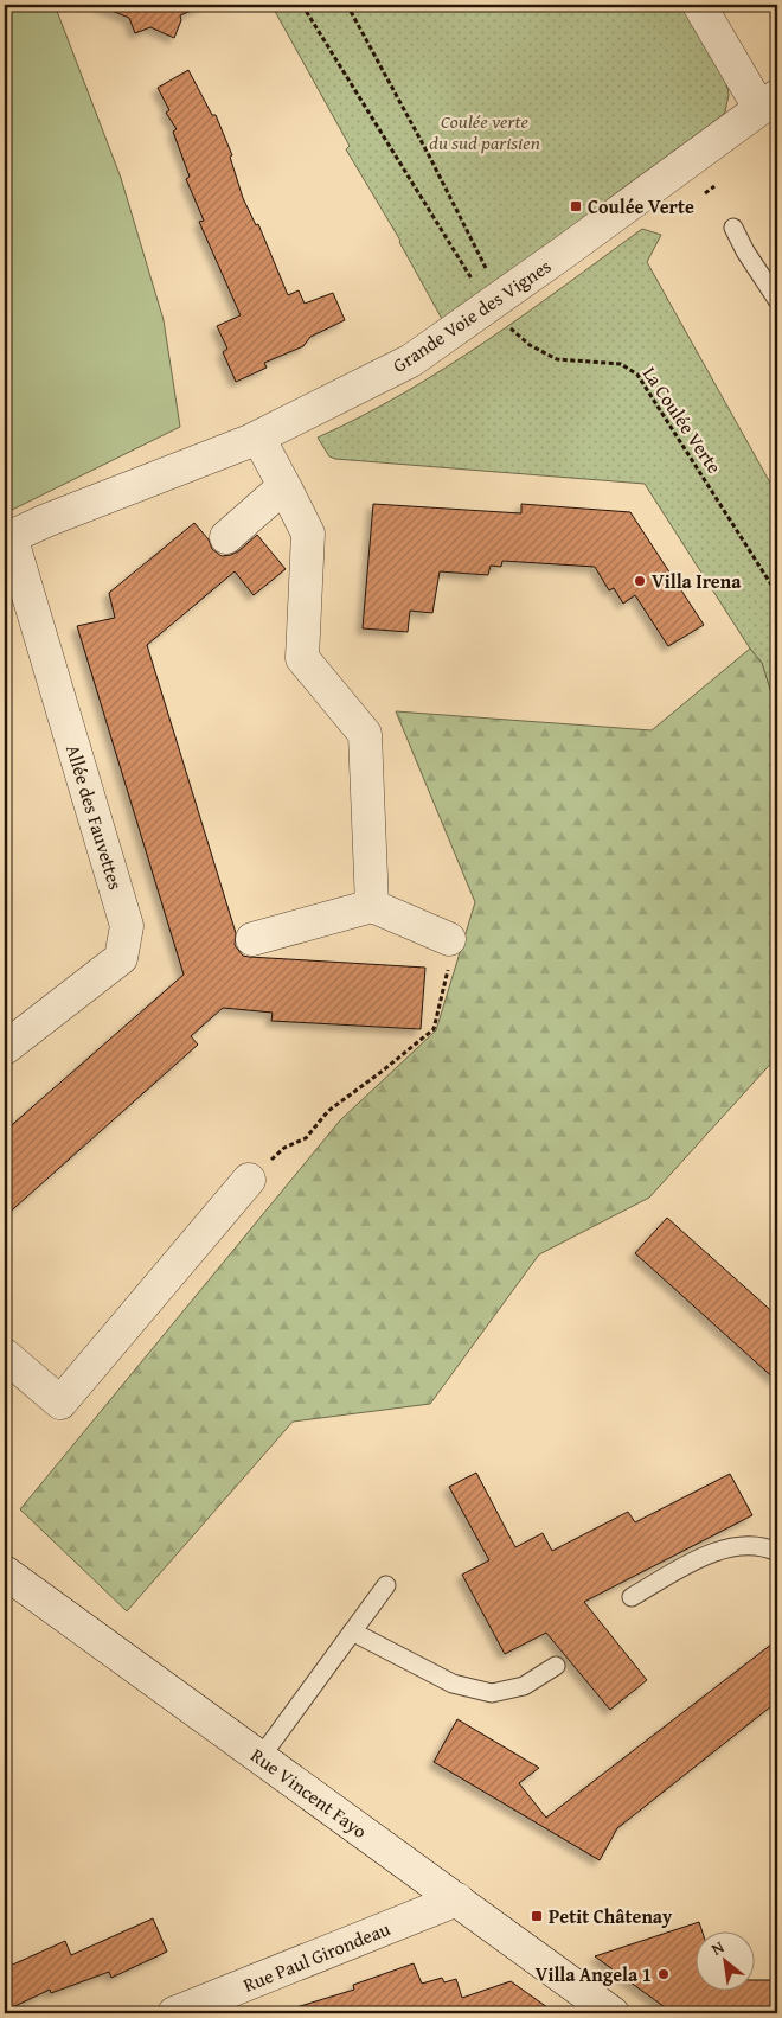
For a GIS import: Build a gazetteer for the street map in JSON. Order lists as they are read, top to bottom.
{
  "streets": {
    "street": [
      "Grande Voie des Vignes",
      "Allée des Fauvettes",
      "Rue Vincent Fayo",
      "Rue Paul Girondeau"
    ],
    "path": ["La Coulée Verte"]
  },
  "crossings": [
    ["Grande Voie des Vignes", "La Coulée Verte"],
    ["Grande Voie des Vignes", "Allée des Fauvettes"],
    ["Rue Vincent Fayo", "Rue Paul Girondeau"]
  ],
  "parks": ["Coulée verte du sud parisien"],
  "places": {
    "transit": ["Coulée Verte", "Petit Châtenay"],
    "other": ["Villa Irena", "Villa Angela 1"]
  },
  "north": "top left"
}
